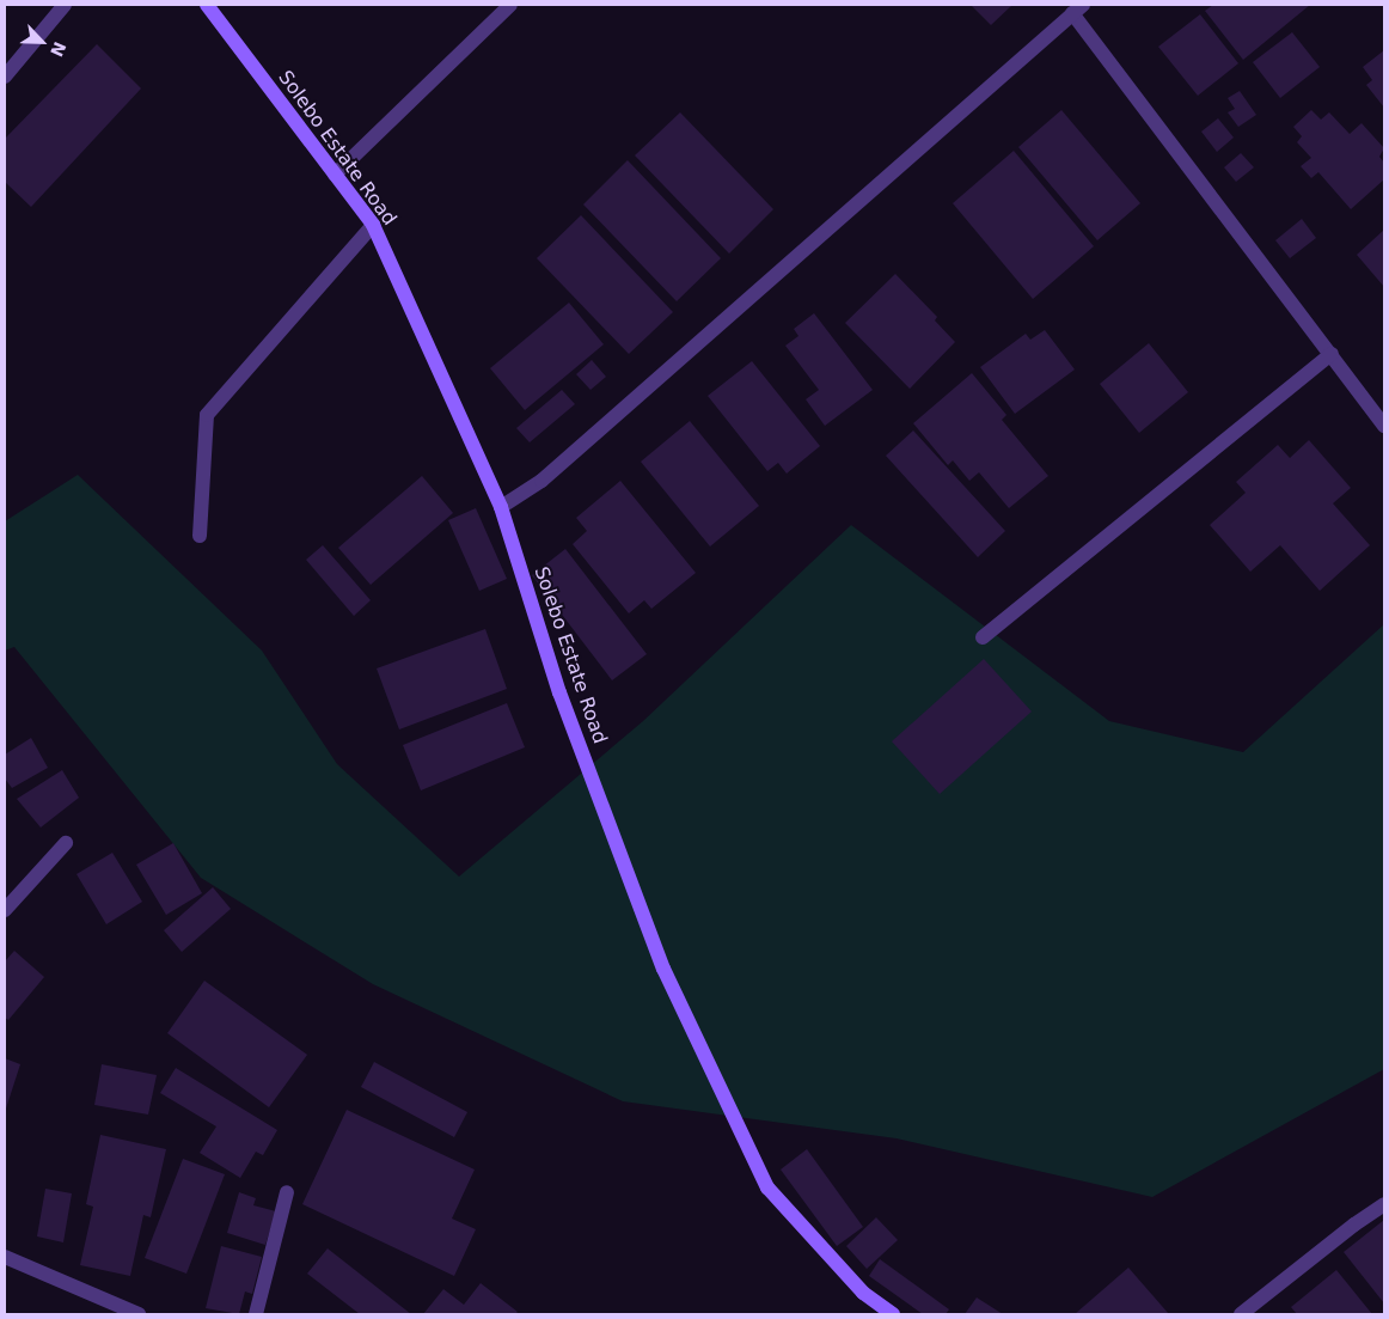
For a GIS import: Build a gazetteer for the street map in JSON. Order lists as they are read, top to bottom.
{
  "streets": {
    "street": ["Solebo Estate Road"]
  },
  "north": "bottom right"
}
